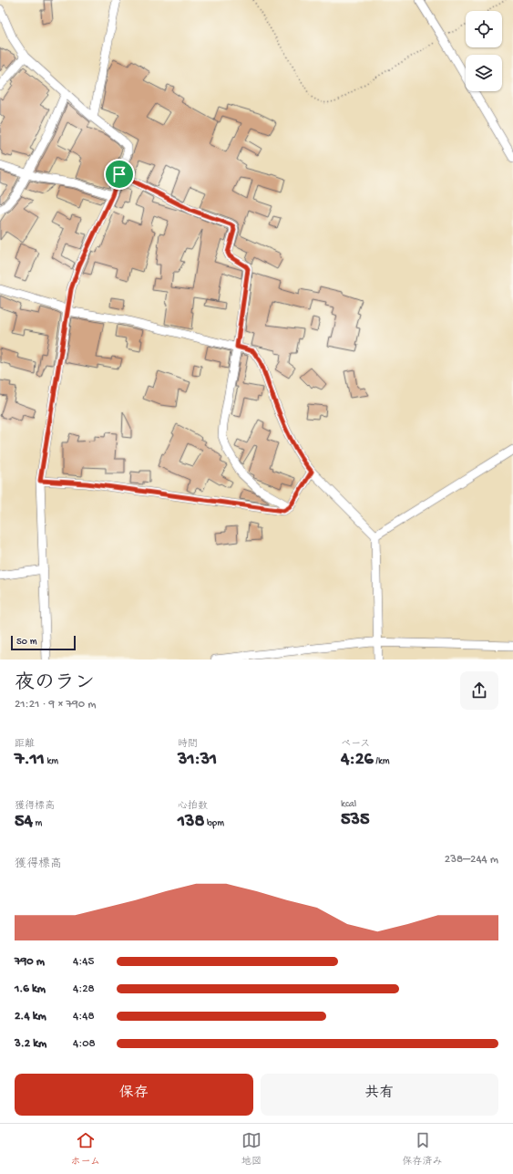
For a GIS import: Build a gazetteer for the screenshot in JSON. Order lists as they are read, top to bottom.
{
  "scale_bar": "50 m",
  "page": {
    "scale": "50 m",
    "heading": ["夜のラン", "21:21 · 9 × 790 m"],
    "stats": [
      ["距離", "7.11 km"],
      ["時間", "31:31"],
      ["ペース", "4:26 /km"],
      ["獲得標高", "54 m"],
      ["心拍数", "138 bpm"],
      ["kcal", "535"]
    ],
    "chart": ["獲得標高", "238–244 m"],
    "list": [
      {
        "name": "790 m",
        "note": "4:45"
      },
      {
        "name": "1.6 km",
        "note": "4:28"
      },
      {
        "name": "2.4 km",
        "note": "4:48"
      },
      {
        "name": "3.2 km",
        "note": "4:08"
      }
    ],
    "buttons": ["保存", "共有"],
    "tabs": ["ホーム", "地図", "保存済み"]
  }
}
